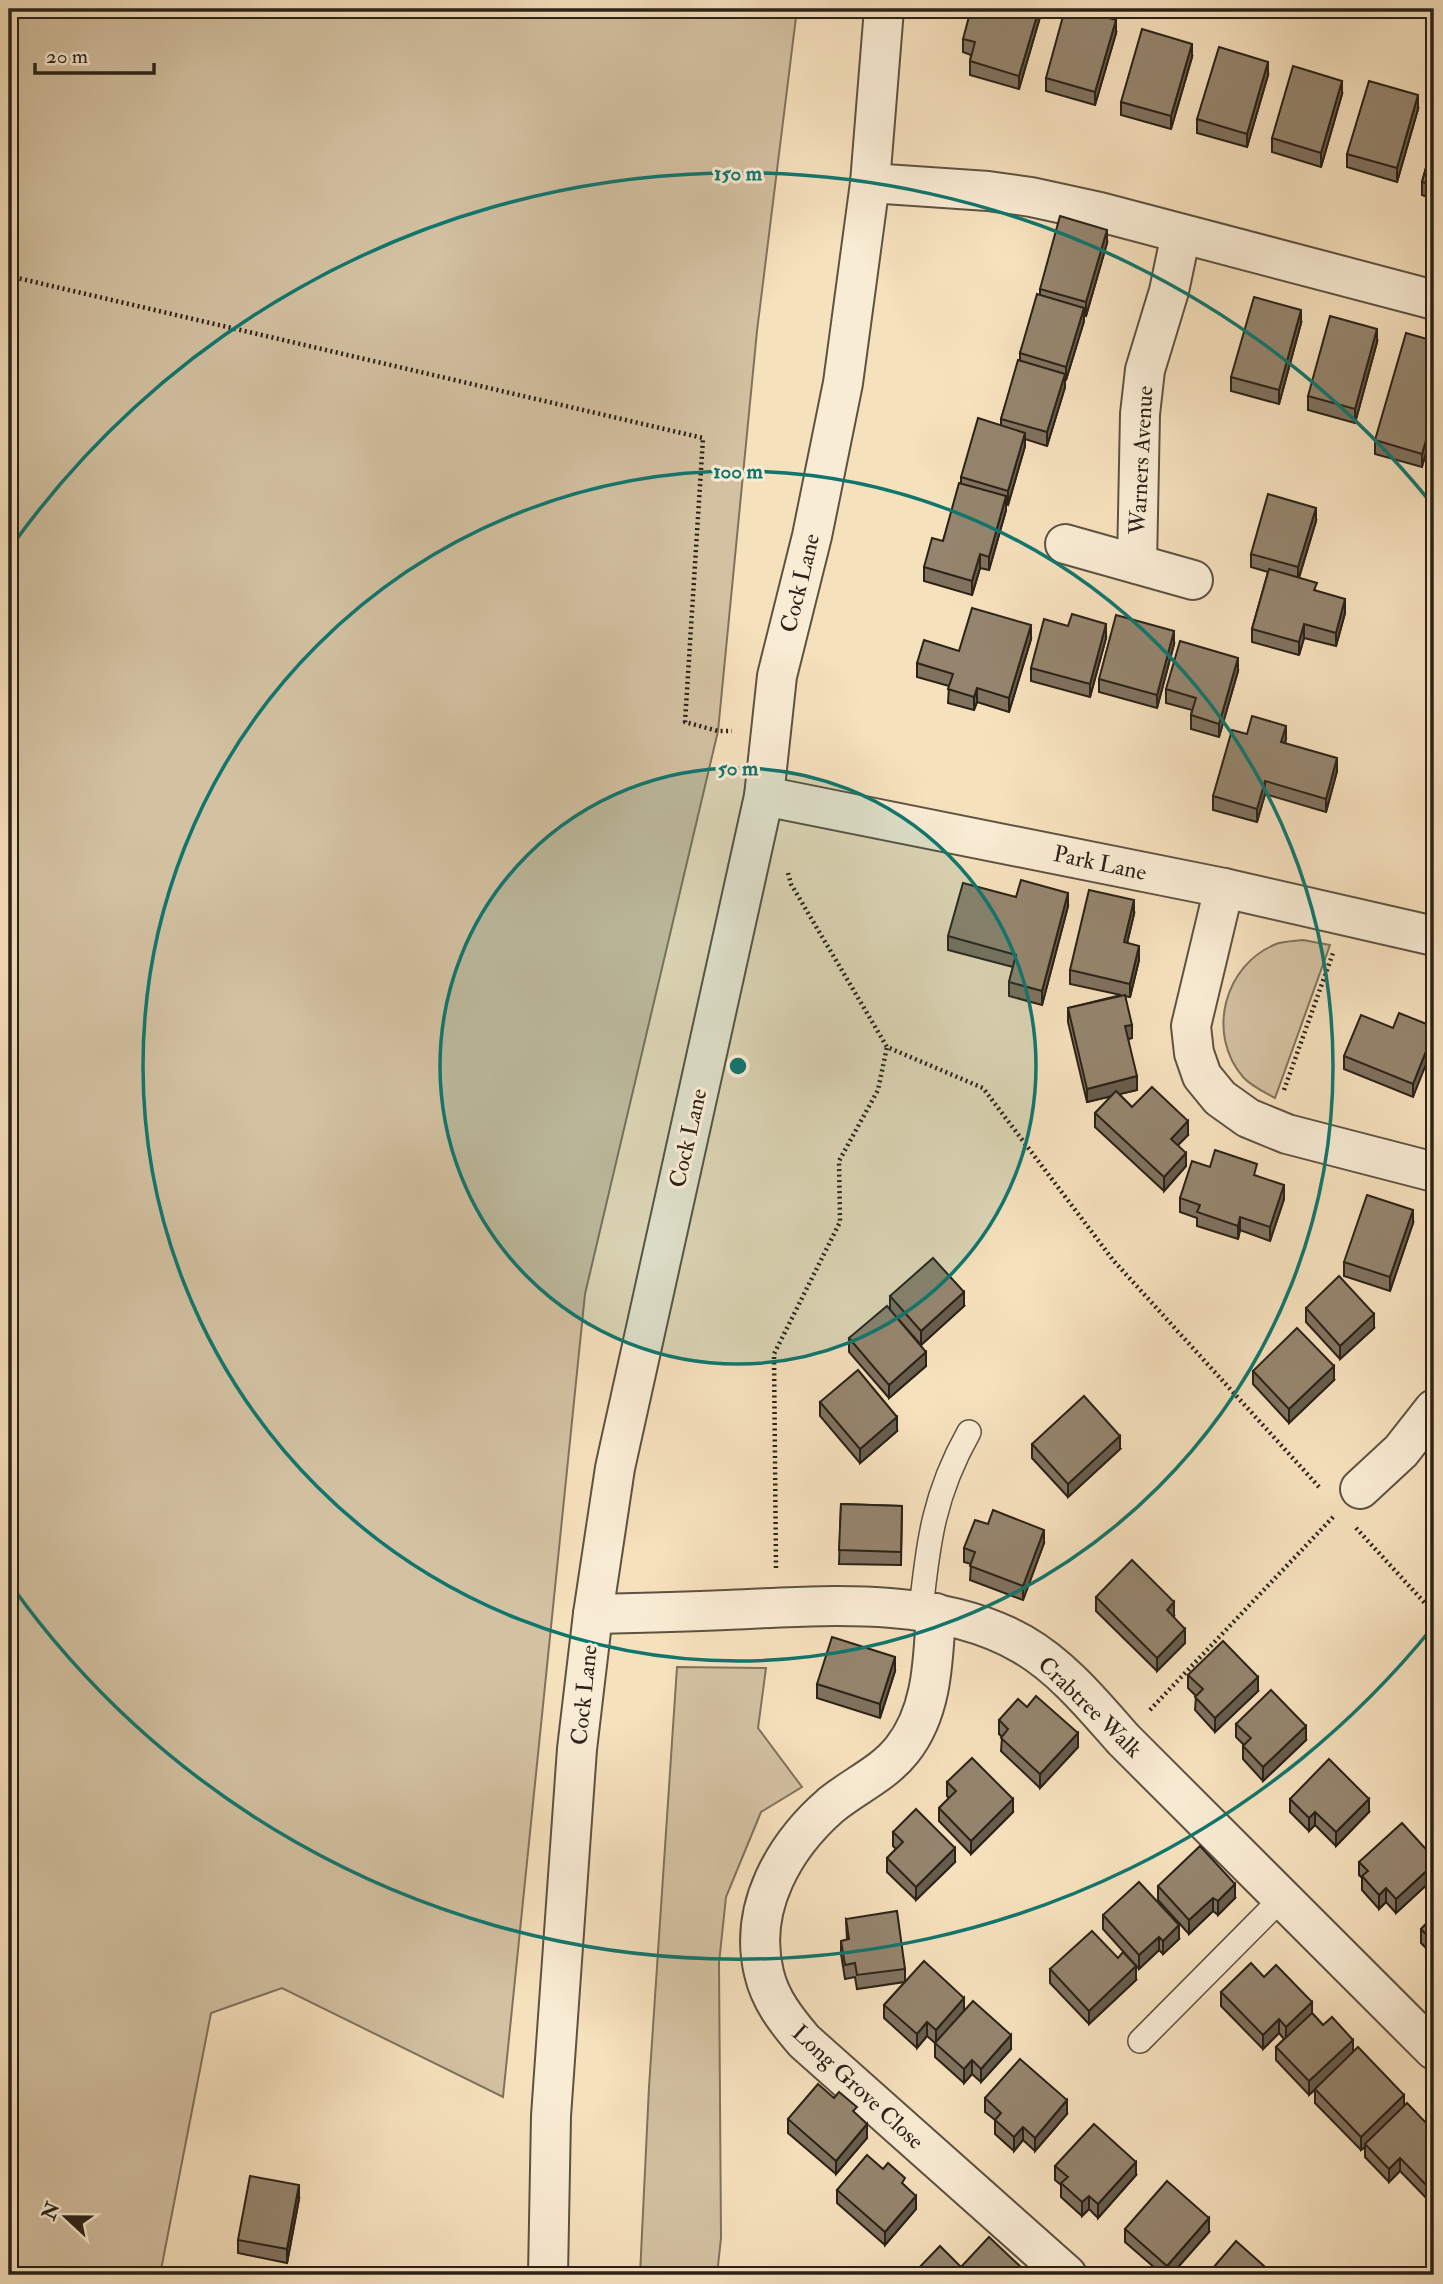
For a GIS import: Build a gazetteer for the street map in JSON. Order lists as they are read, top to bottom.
{
  "streets": {
    "street": [
      "Warners Avenue",
      "Cock Lane",
      "Park Lane",
      "Crabtree Walk",
      "Long Grove Close"
    ]
  },
  "crossings": [
    ["Cock Lane", "Park Lane"],
    ["Cock Lane", "Crabtree Walk"],
    ["Crabtree Walk", "Long Grove Close"]
  ],
  "scale_bar": "20 m",
  "north": "left",
  "rings": ["150 m", "100 m", "50 m"]
}
